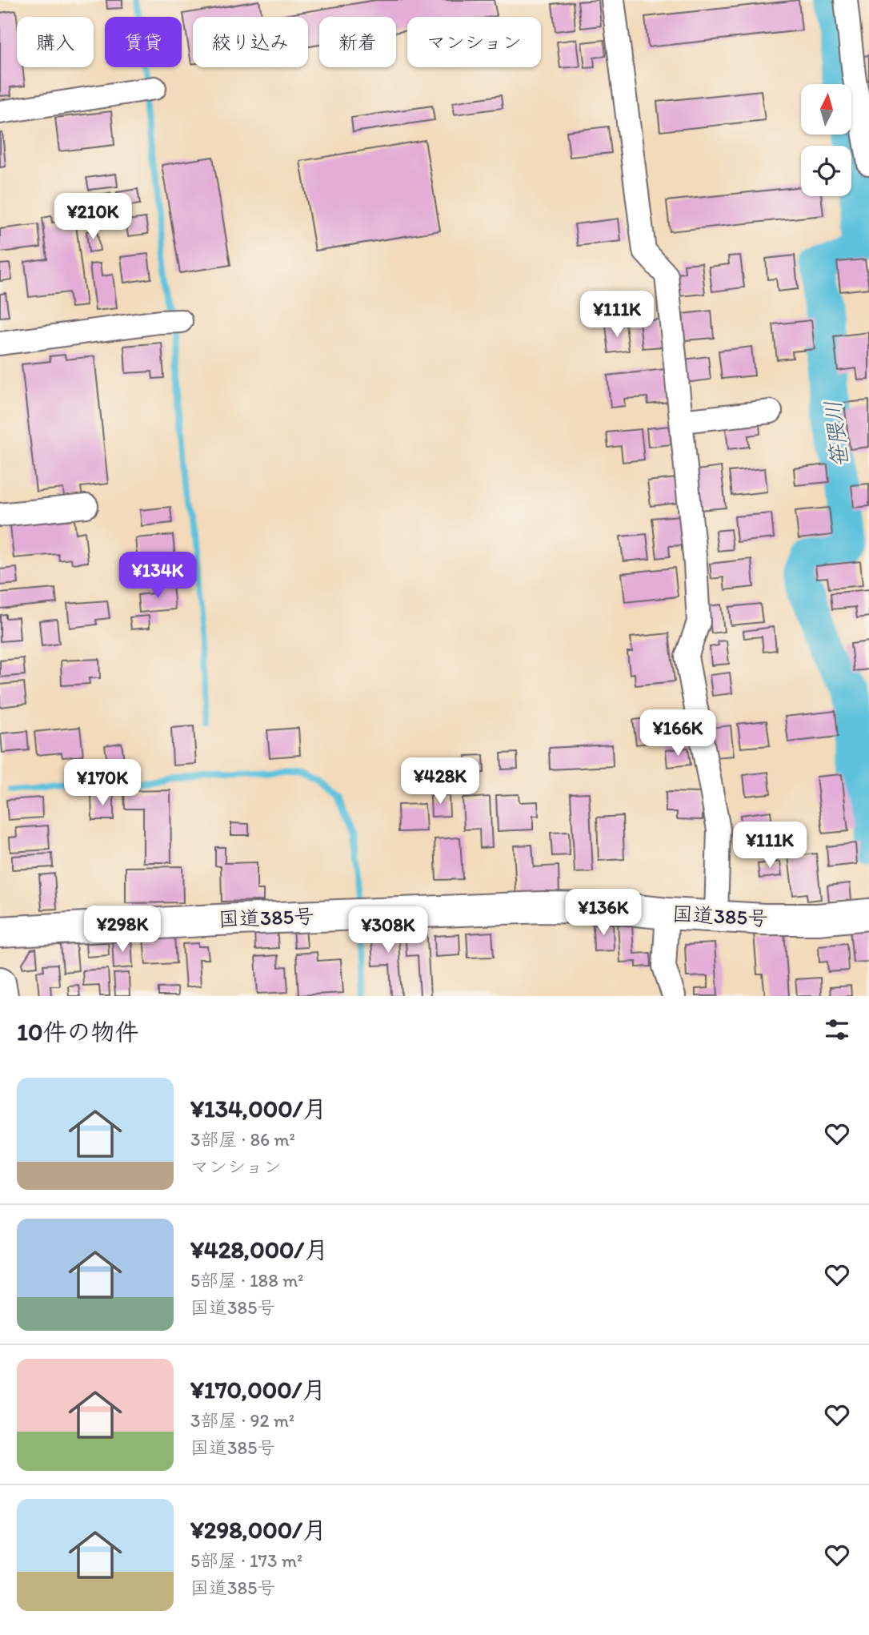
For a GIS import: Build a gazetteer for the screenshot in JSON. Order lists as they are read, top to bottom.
{
  "streets": {
    "highway": ["国道385号"]
  },
  "water": ["笹隈川"],
  "north": "top",
  "page": {
    "chip": [
      "購入",
      "賃貸",
      "絞り込み",
      "新着",
      "マンション"
    ],
    "price": [
      "¥210K",
      "¥111K",
      "¥134K",
      "¥166K",
      "¥428K",
      "¥170K",
      "¥111K",
      "¥136K",
      "¥298K",
      "¥308K"
    ],
    "heading": "10件の物件",
    "list": [
      {
        "name": "¥134,000/月",
        "note": "3部屋 · 86 m² · マンション"
      },
      {
        "name": "¥428,000/月",
        "note": "5部屋 · 188 m² · 国道385号"
      },
      {
        "name": "¥170,000/月",
        "note": "3部屋 · 92 m² · 国道385号"
      },
      {
        "name": "¥298,000/月",
        "note": "5部屋 · 173 m² · 国道385号"
      }
    ]
  }
}
